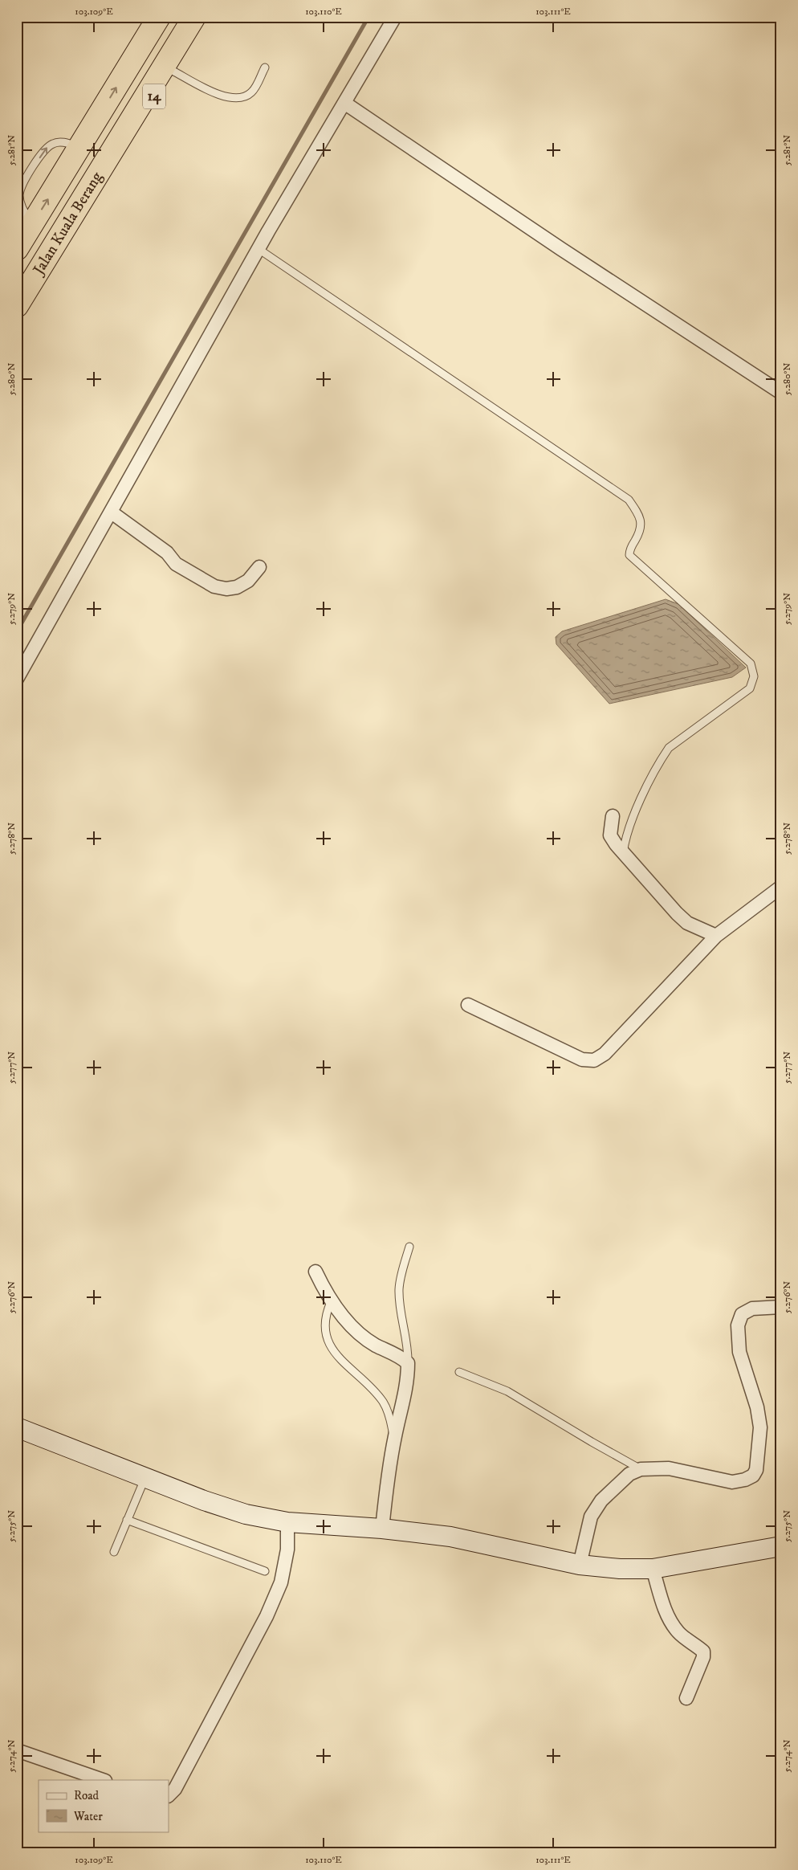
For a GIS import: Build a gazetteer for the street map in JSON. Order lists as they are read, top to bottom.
{
  "streets": {
    "highway": ["14", "Jalan Kuala Berang"]
  },
  "crossings": [
    ["14", "Jalan Kuala Berang"]
  ],
  "legend": ["Road", "Water"],
  "coordinates": [
    "103.109°E",
    "103.110°E",
    "103.111°E",
    "5.281°N",
    "5.280°N",
    "5.279°N",
    "5.278°N",
    "5.277°N",
    "5.276°N",
    "5.275°N",
    "5.274°N"
  ]
}
